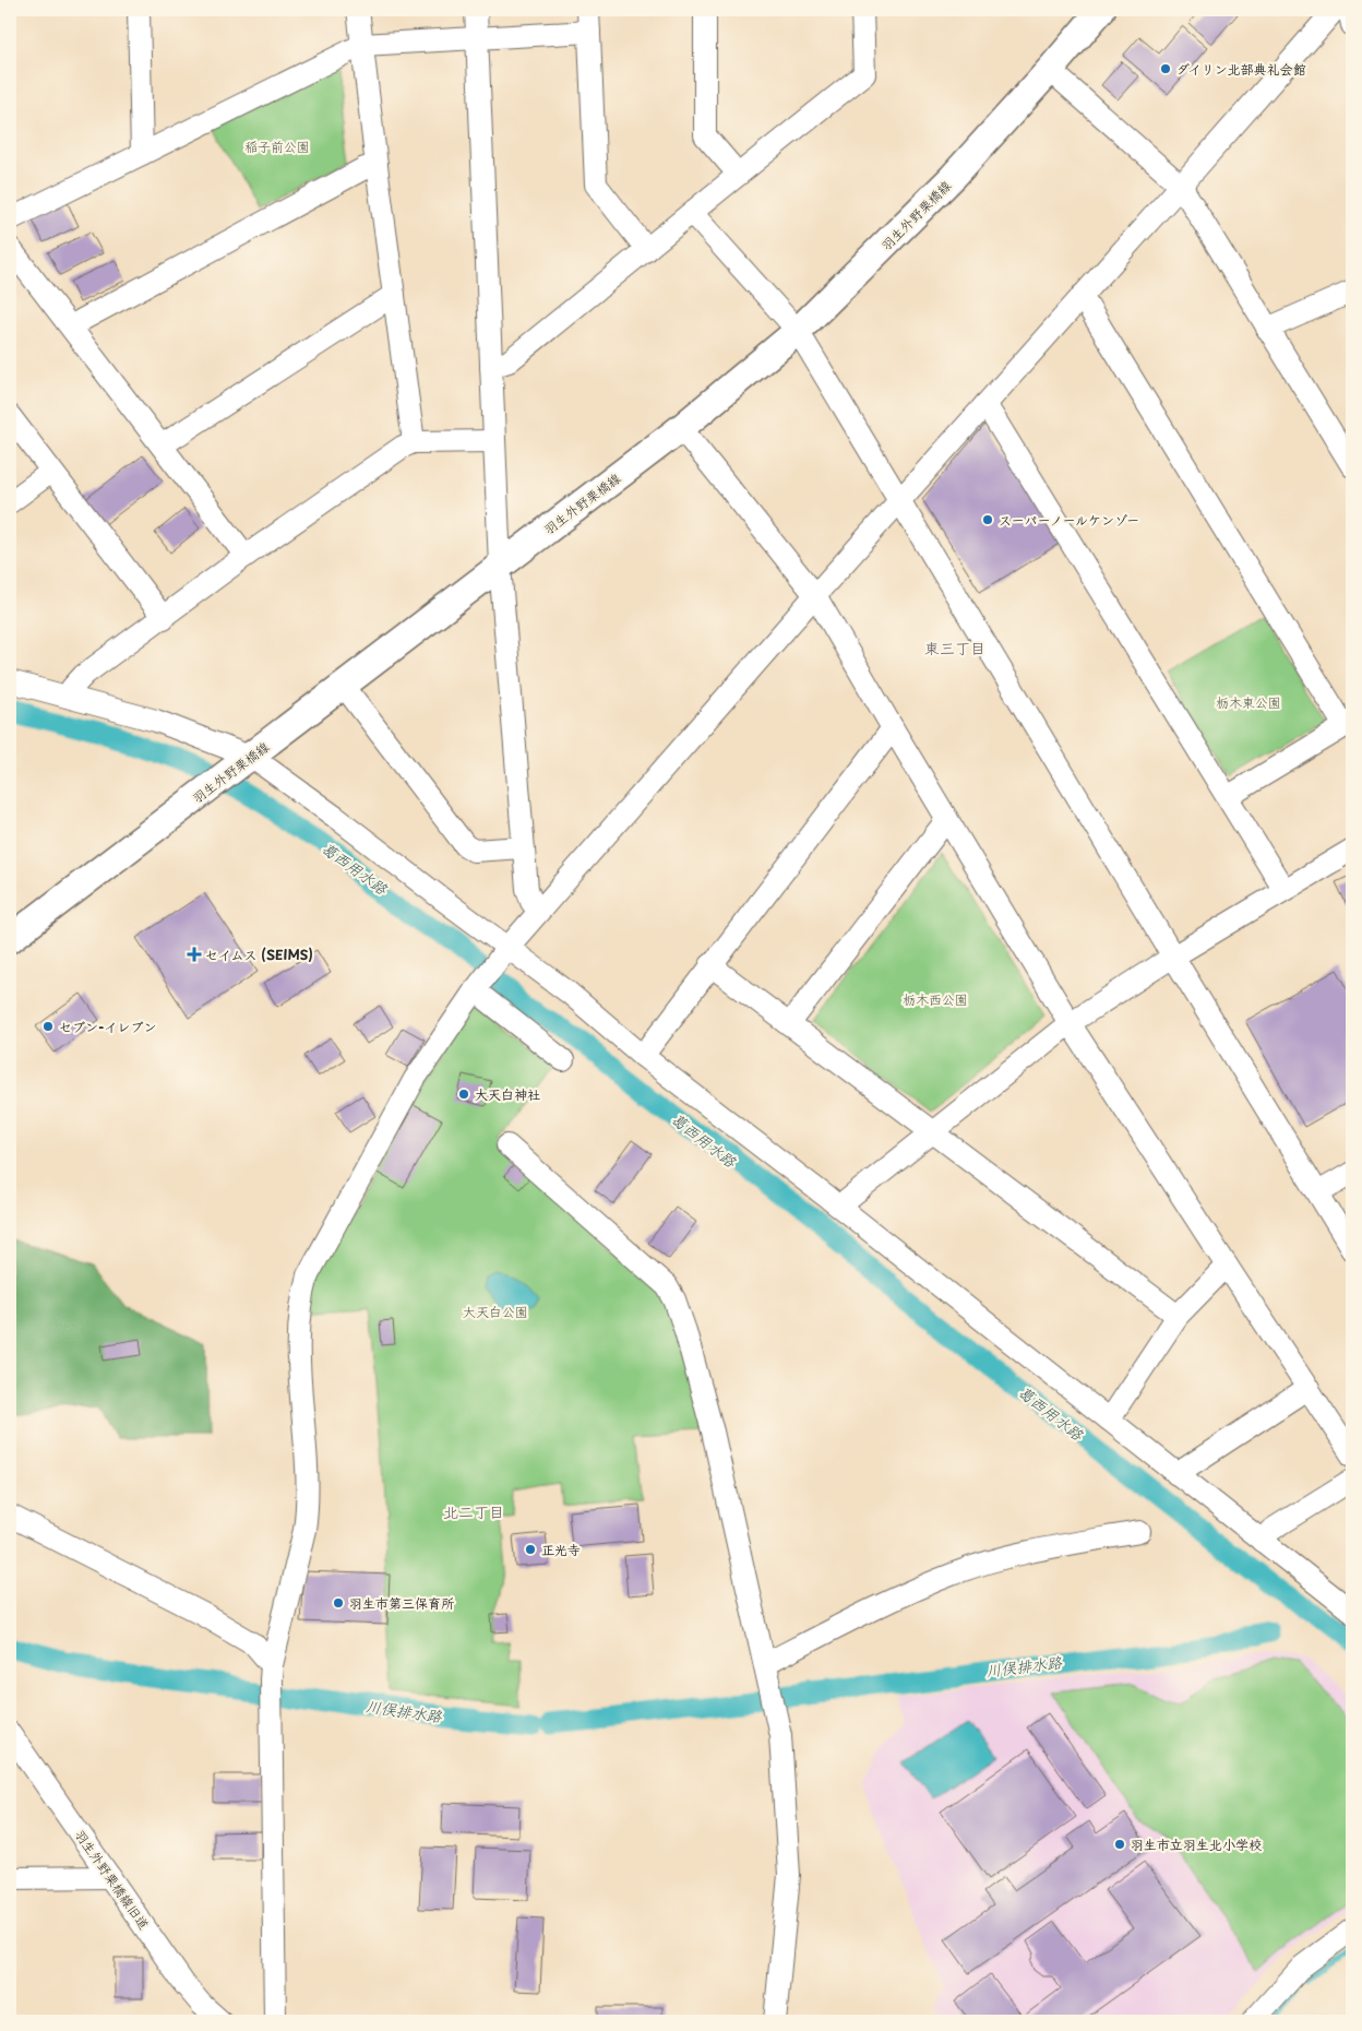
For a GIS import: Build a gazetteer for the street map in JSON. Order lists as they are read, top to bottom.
{
  "streets": {
    "main road": ["羽生外野栗橋線"],
    "street": ["羽生外野栗橋線旧道"]
  },
  "districts": ["東三丁目", "北二丁目"],
  "water": ["葛西用水路", "川俣排水路"],
  "parks": [
    "稲子前公園",
    "栃木東公園",
    "栃木西公園",
    "大天白公園"
  ],
  "places": {
    "other": [
      "ダイリン北部典礼会館",
      "スーパーノールケンゾー",
      "セブン-イレブン",
      "大天白神社",
      "正光寺",
      "羽生市第三保育所",
      "羽生市立羽生北小学校"
    ],
    "health": ["セイムス (SEIMS)"]
  }
}
